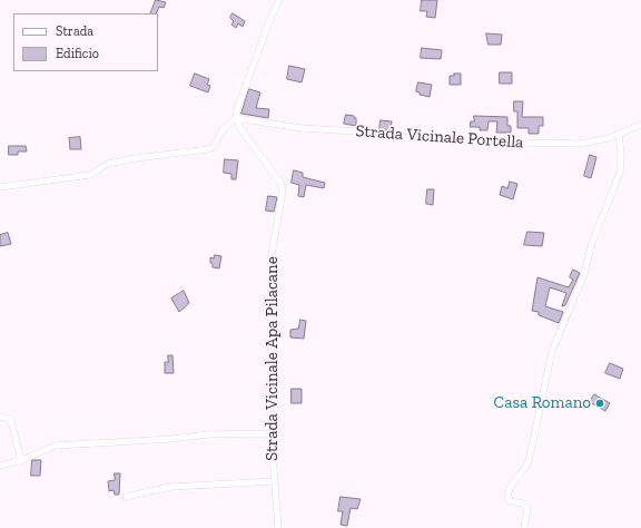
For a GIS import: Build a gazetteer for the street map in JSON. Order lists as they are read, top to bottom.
{
  "streets": {
    "street": ["Strada Vicinale Portella", "Strada Vicinale Apa Pilacane"]
  },
  "crossings": [
    ["Strada Vicinale Portella", "Strada Vicinale Apa Pilacane"]
  ],
  "places": ["Casa Romano"],
  "legend": ["Strada", "Edificio"]
}
